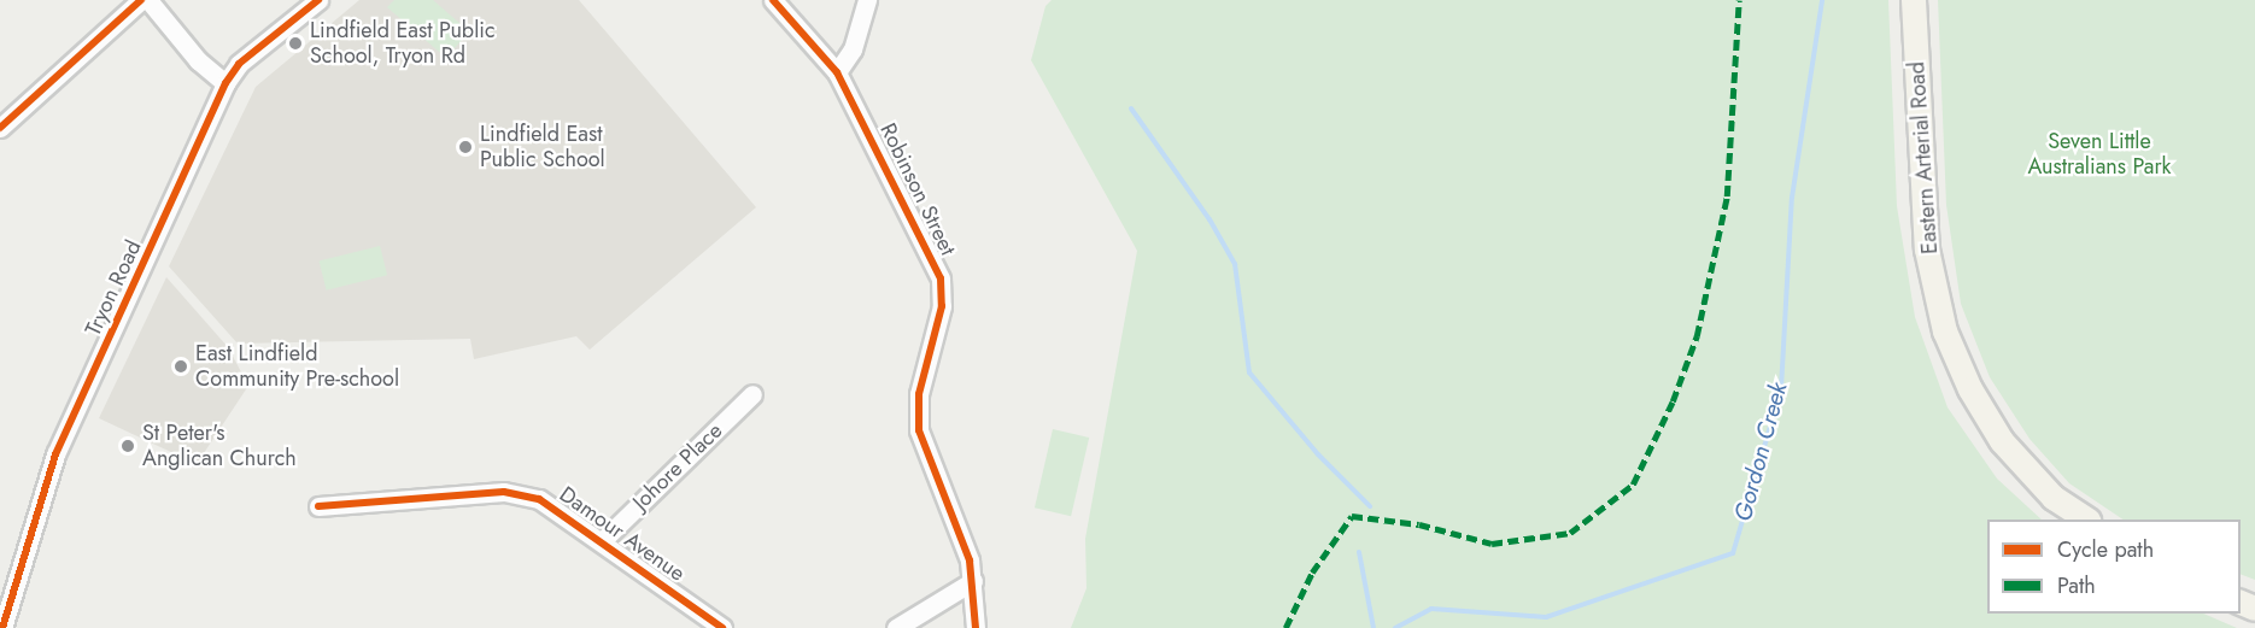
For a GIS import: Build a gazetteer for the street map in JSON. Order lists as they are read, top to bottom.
{
  "streets": {
    "main road": ["Eastern Arterial Road"],
    "street": [
      "Robinson Street",
      "Tryon Road",
      "Johore Place",
      "Damour Avenue"
    ]
  },
  "crossings": [
    ["Johore Place", "Damour Avenue"]
  ],
  "water": ["Gordon Creek"],
  "parks": ["Seven Little Australians Park"],
  "places": [
    "Lindfield East Public School, Tryon Rd",
    "Lindfield East Public School",
    "East Lindfield Community Pre-school",
    "St Peter's Anglican Church"
  ],
  "legend": ["Cycle path", "Path"]
}
